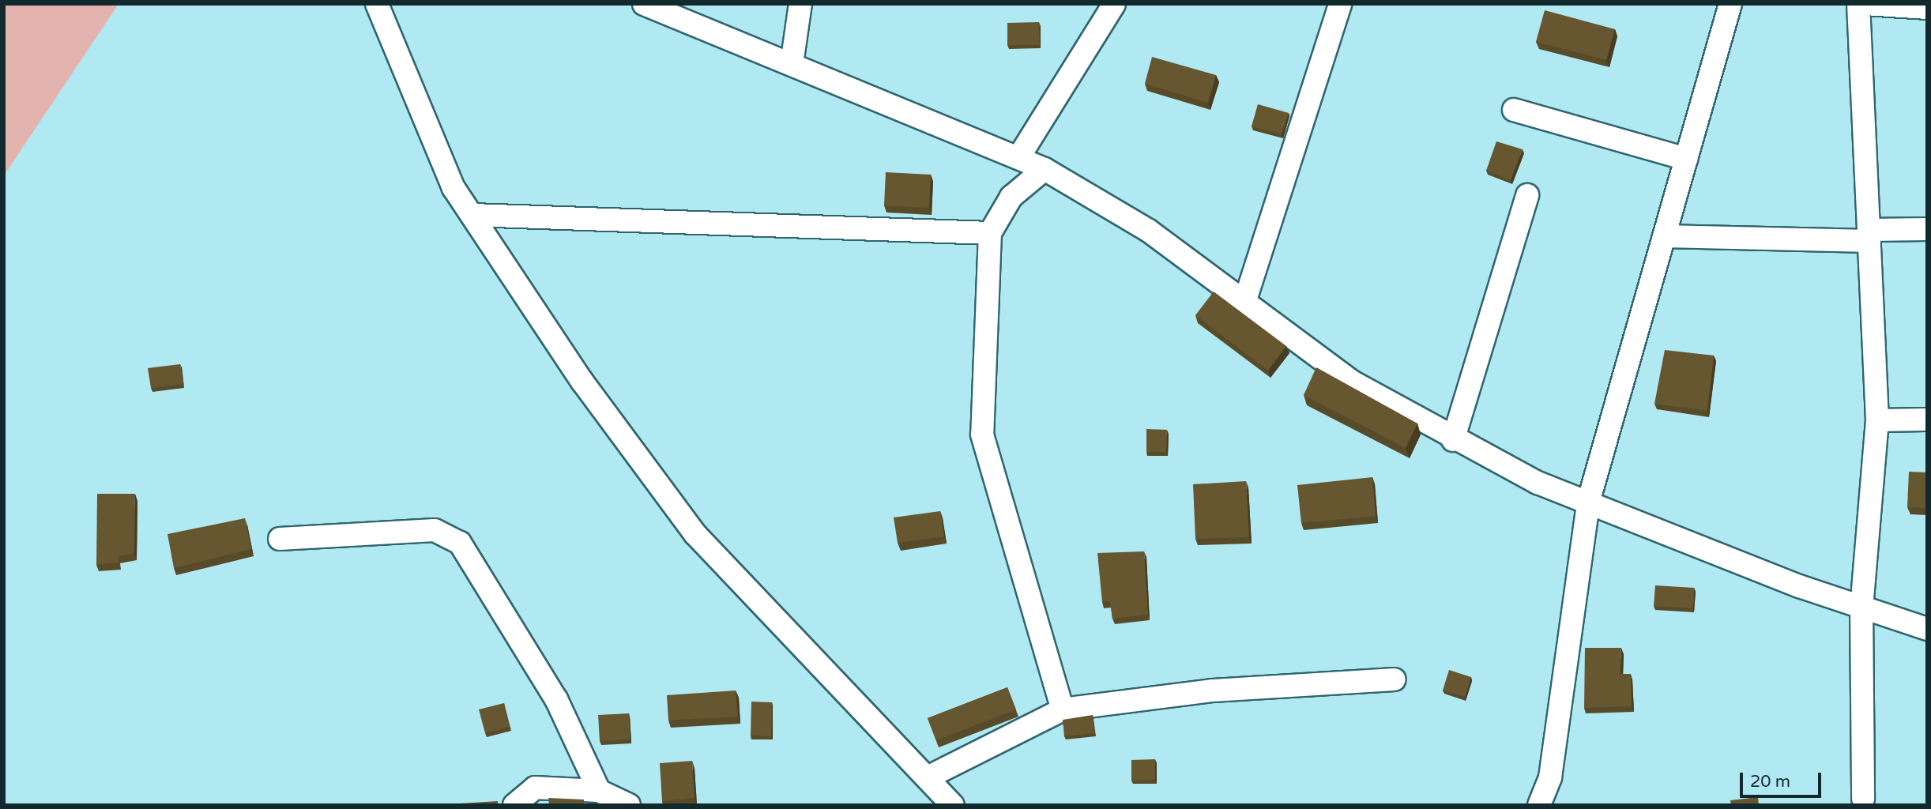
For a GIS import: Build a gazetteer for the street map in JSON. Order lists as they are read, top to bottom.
{
  "scale_bar": "20 m"
}
